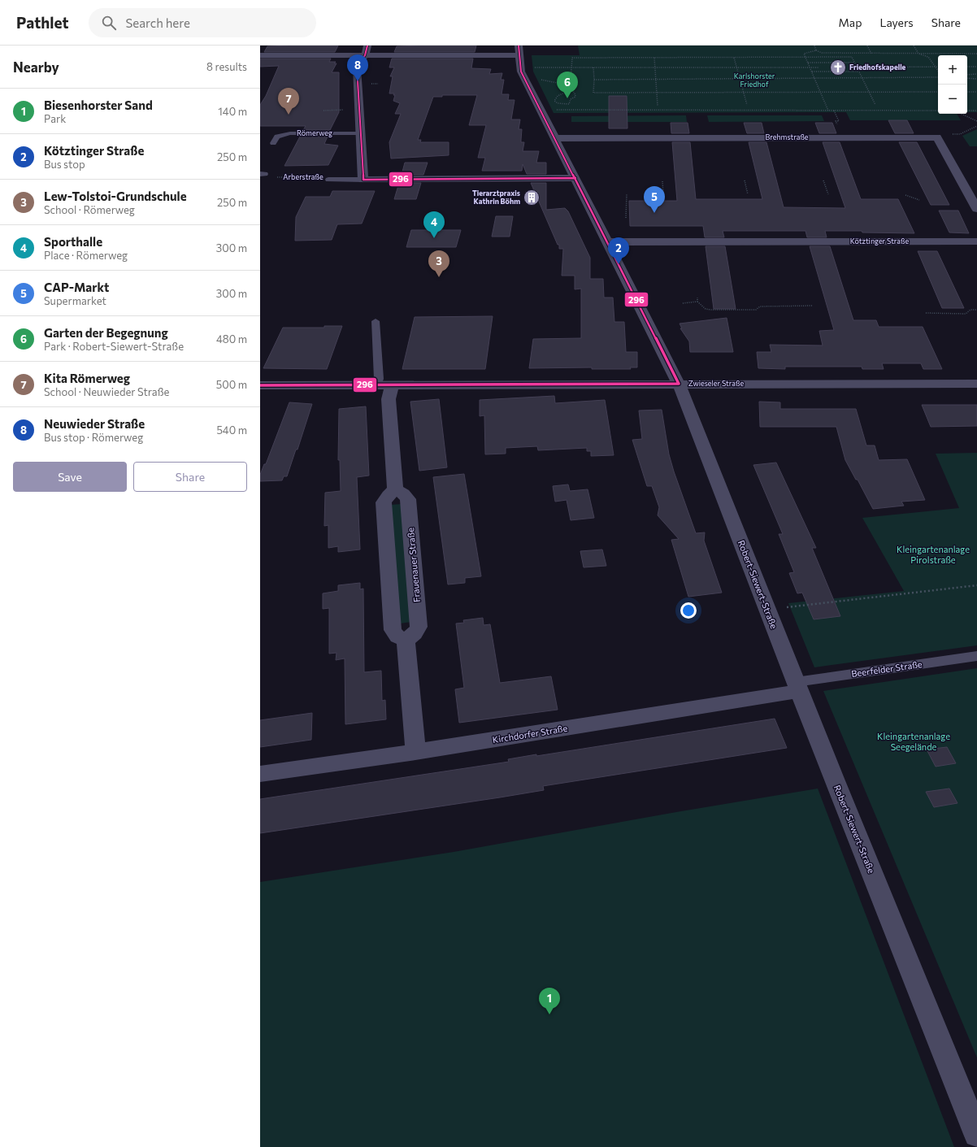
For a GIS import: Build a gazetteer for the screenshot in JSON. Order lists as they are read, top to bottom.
{
  "streets": {
    "street": [
      "Brehmstraße",
      "Kötztinger Straße",
      "Zwieseler Straße",
      "Frauenauer Straße",
      "Robert-Siewert-Straße",
      "Kirchdorfer Straße"
    ],
    "lane": ["Römerweg", "Arberstraße", "Beerfelder Straße"]
  },
  "crossings": [
    ["Brehmstraße", "Robert-Siewert-Straße"],
    ["Kötztinger Straße", "Robert-Siewert-Straße"],
    ["Zwieseler Straße", "Robert-Siewert-Straße"],
    ["Robert-Siewert-Straße", "Beerfelder Straße"],
    ["Robert-Siewert-Straße", "Kirchdorfer Straße"],
    ["Beerfelder Straße", "Kirchdorfer Straße"]
  ],
  "parks": ["Karlshorster Friedhof", "Kleingartenanlage Pirolstraße", "Kleingartenanlage Seegelände"],
  "places": {
    "church": ["Friedhofskapelle"],
    "building": ["Tierarztpraxis Kathrin Böhm"]
  },
  "lines": ["transit line 296"],
  "page": {
    "header": "Pathlet",
    "search": "Search here",
    "nav": ["Map", "Layers", "Share"],
    "heading": ["Nearby", "8 results"],
    "pins": [
      "8",
      "6",
      "7",
      "5",
      "4",
      "2",
      "3",
      "1"
    ],
    "map_buttons": ["+", "−"],
    "list": [
      {
        "mark": "1",
        "name": "Biesenhorster Sand",
        "note": "Park",
        "value": "140 m"
      },
      {
        "mark": "2",
        "name": "Kötztinger Straße",
        "note": "Bus stop",
        "value": "250 m"
      },
      {
        "mark": "3",
        "name": "Lew-Tolstoi-Grundschule",
        "note": "School · Römerweg",
        "value": "250 m"
      },
      {
        "mark": "4",
        "name": "Sporthalle",
        "note": "Place · Römerweg",
        "value": "300 m"
      },
      {
        "mark": "5",
        "name": "CAP-Markt",
        "note": "Supermarket",
        "value": "300 m"
      },
      {
        "mark": "6",
        "name": "Garten der Begegnung",
        "note": "Park · Robert-Siewert-Straße",
        "value": "480 m"
      },
      {
        "mark": "7",
        "name": "Kita Römerweg",
        "note": "School · Neuwieder Straße",
        "value": "500 m"
      },
      {
        "mark": "8",
        "name": "Neuwieder Straße",
        "note": "Bus stop · Römerweg",
        "value": "540 m"
      }
    ],
    "buttons": ["Save", "Share"]
  }
}
